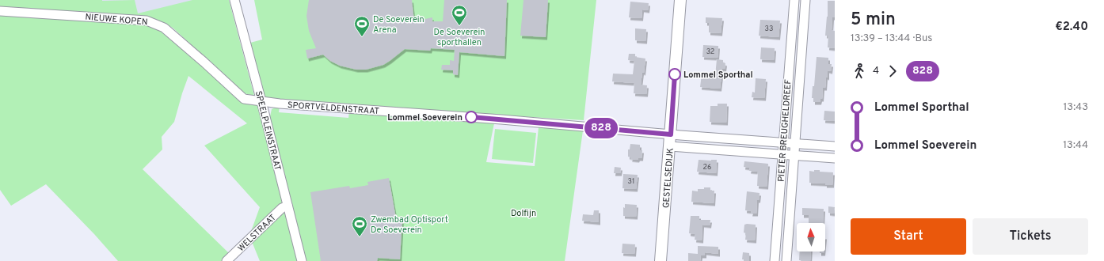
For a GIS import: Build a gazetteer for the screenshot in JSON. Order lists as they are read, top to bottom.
{
  "streets": {
    "main road": ["GESTELSEDIJK"],
    "street": [
      "NIEUWE KOPEN",
      "SPORTVELDENSTRAAT",
      "SPEELPLEINSTRAAT",
      "PIETER BREUGHELDREEF",
      "WELSTRAAT"
    ]
  },
  "crossings": [
    ["NIEUWE KOPEN", "SPORTVELDENSTRAAT"],
    ["NIEUWE KOPEN", "SPEELPLEINSTRAAT"],
    ["SPORTVELDENSTRAAT", "SPEELPLEINSTRAAT"],
    ["SPORTVELDENSTRAAT", "PIETER BREUGHELDREEF"],
    ["SPORTVELDENSTRAAT", "GESTELSEDIJK"],
    ["SPEELPLEINSTRAAT", "WELSTRAAT"]
  ],
  "parks": ["Dolfijn"],
  "places": {
    "sports": ["De Soeverein sporthallen", "De Soeverein Arena", "Zwembad Optisport De Soeverein"],
    "other": ["Lommel Sporthal", "Lommel Soeverein"]
  },
  "lines": ["bus line 828"],
  "house_numbers": [
    "33",
    "32",
    "26",
    "31"
  ],
  "north": "top",
  "page": {
    "on_map": "828",
    "heading": ["5 min", "13:39 – 13:44 · Bus", "€2.40"],
    "legs": ["4", "828"],
    "list": [
      {
        "name": "Lommel Sporthal",
        "value": "13:43"
      },
      {
        "name": "Lommel Soeverein",
        "value": "13:44"
      }
    ],
    "buttons": ["Start", "Tickets"]
  }
}
